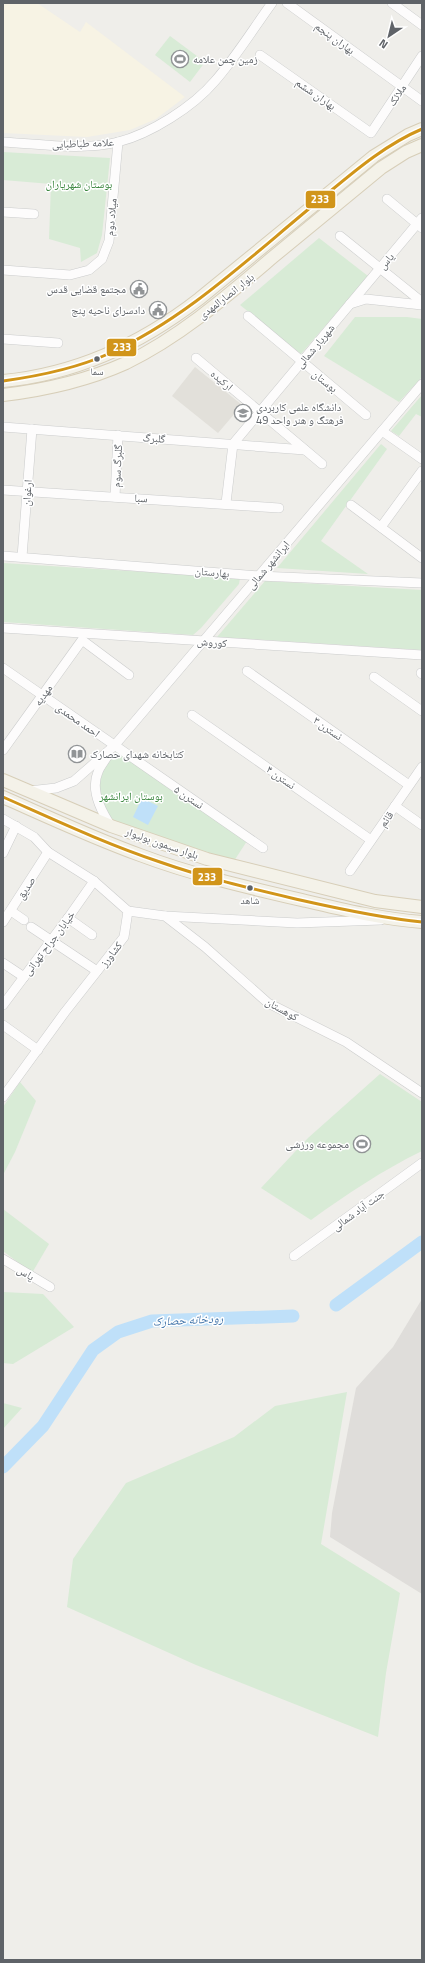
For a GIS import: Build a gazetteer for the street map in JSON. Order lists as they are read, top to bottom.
{
  "streets": {
    "main road": ["بلوار انصارالمهدی", "بلوار سیمون بولیوار"],
    "street": [
      "بهاران پنجم",
      "بهاران ششم",
      "ملائک",
      "علامه طباطبایی",
      "میلاد دوم",
      "یاس",
      "شهریار شمالی",
      "ارکیده",
      "بوستان",
      "گلبرگ",
      "گلبرگ سوم",
      "ارغوان",
      "سبا",
      "ایرانشهر شمالی",
      "بهارستان",
      "کوروش",
      "مهدیه",
      "احمد محمدی",
      "نسترن ۳",
      "نسترن ۴",
      "نسترن ۵",
      "قائم",
      "صدیق",
      "خیابان جراح تهرانی",
      "کشاورز",
      "کوهستان",
      "جنت آباد شمالی"
    ]
  },
  "crossings": [
    ["بهاران پنجم", "ملائک"],
    ["بهاران ششم", "ملائک"],
    ["علامه طباطبایی", "میلاد دوم"],
    ["یاس", "شهریار شمالی"],
    ["شهریار شمالی", "ارکیده"],
    ["شهریار شمالی", "بوستان"],
    ["شهریار شمالی", "گلبرگ"],
    ["ارکیده", "گلبرگ"],
    ["گلبرگ", "گلبرگ سوم"],
    ["گلبرگ", "ارغوان"],
    ["گلبرگ سوم", "سبا"],
    ["ارغوان", "سبا"],
    ["ارغوان", "بهارستان"],
    ["ایرانشهر شمالی", "بهارستان"],
    ["ایرانشهر شمالی", "کوروش"],
    ["ایرانشهر شمالی", "احمد محمدی"],
    ["ایرانشهر شمالی", "نسترن ۵"],
    ["مهدیه", "احمد محمدی"],
    ["احمد محمدی", "نسترن ۵"],
    ["نسترن ۳", "قائم"],
    ["نسترن ۴", "قائم"]
  ],
  "water": ["رودخانه حصارک"],
  "parks": ["بوستان شهریاران", "بوستان ایرانشهر"],
  "places": {
    "sports": ["زمین چمن علامه", "مجموعه ورزشی"],
    "public building": ["مجتمع قضایی قدس", "دادسرای ناحیه پنج"],
    "other": ["سما", "شاهد"],
    "school or university": ["دانشگاه علمی کاربردی فرهتگ و هنر واحد 49"],
    "library": ["کتابخانه شهدای حصارک"]
  },
  "lines": ["transit line 233"],
  "north": "bottom left"
}
